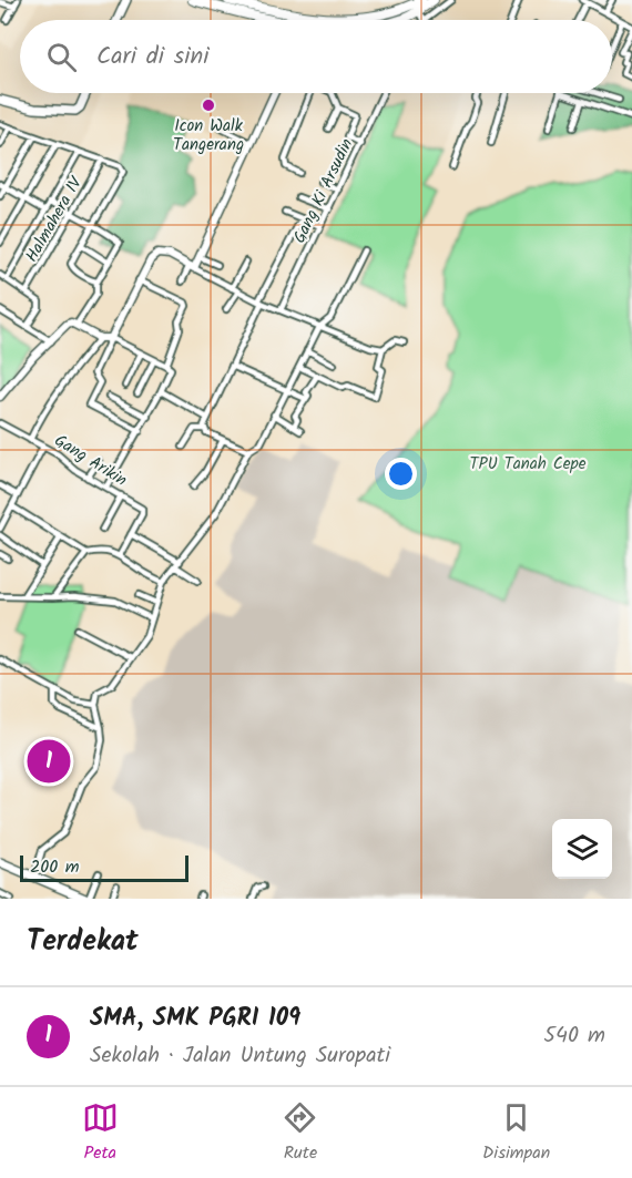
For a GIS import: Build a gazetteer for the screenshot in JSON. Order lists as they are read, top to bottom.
{
  "streets": {
    "street": ["Gang Ki Arsudin", "Halmahera IV", "Gang Arikin"]
  },
  "parks": ["TPU Tanah Cepe"],
  "places": ["Icon Walk Tangerang"],
  "scale_bar": "200 m",
  "page": {
    "search": "Cari di sini",
    "pins": "1",
    "scale": "200 m",
    "heading": "Terdekat",
    "list": [
      {
        "mark": "1",
        "name": "SMA, SMK PGRI 109",
        "note": "Sekolah · Jalan Untung Suropati",
        "value": "540 m"
      }
    ],
    "nav": ["Peta", "Rute", "Disimpan"]
  }
}
